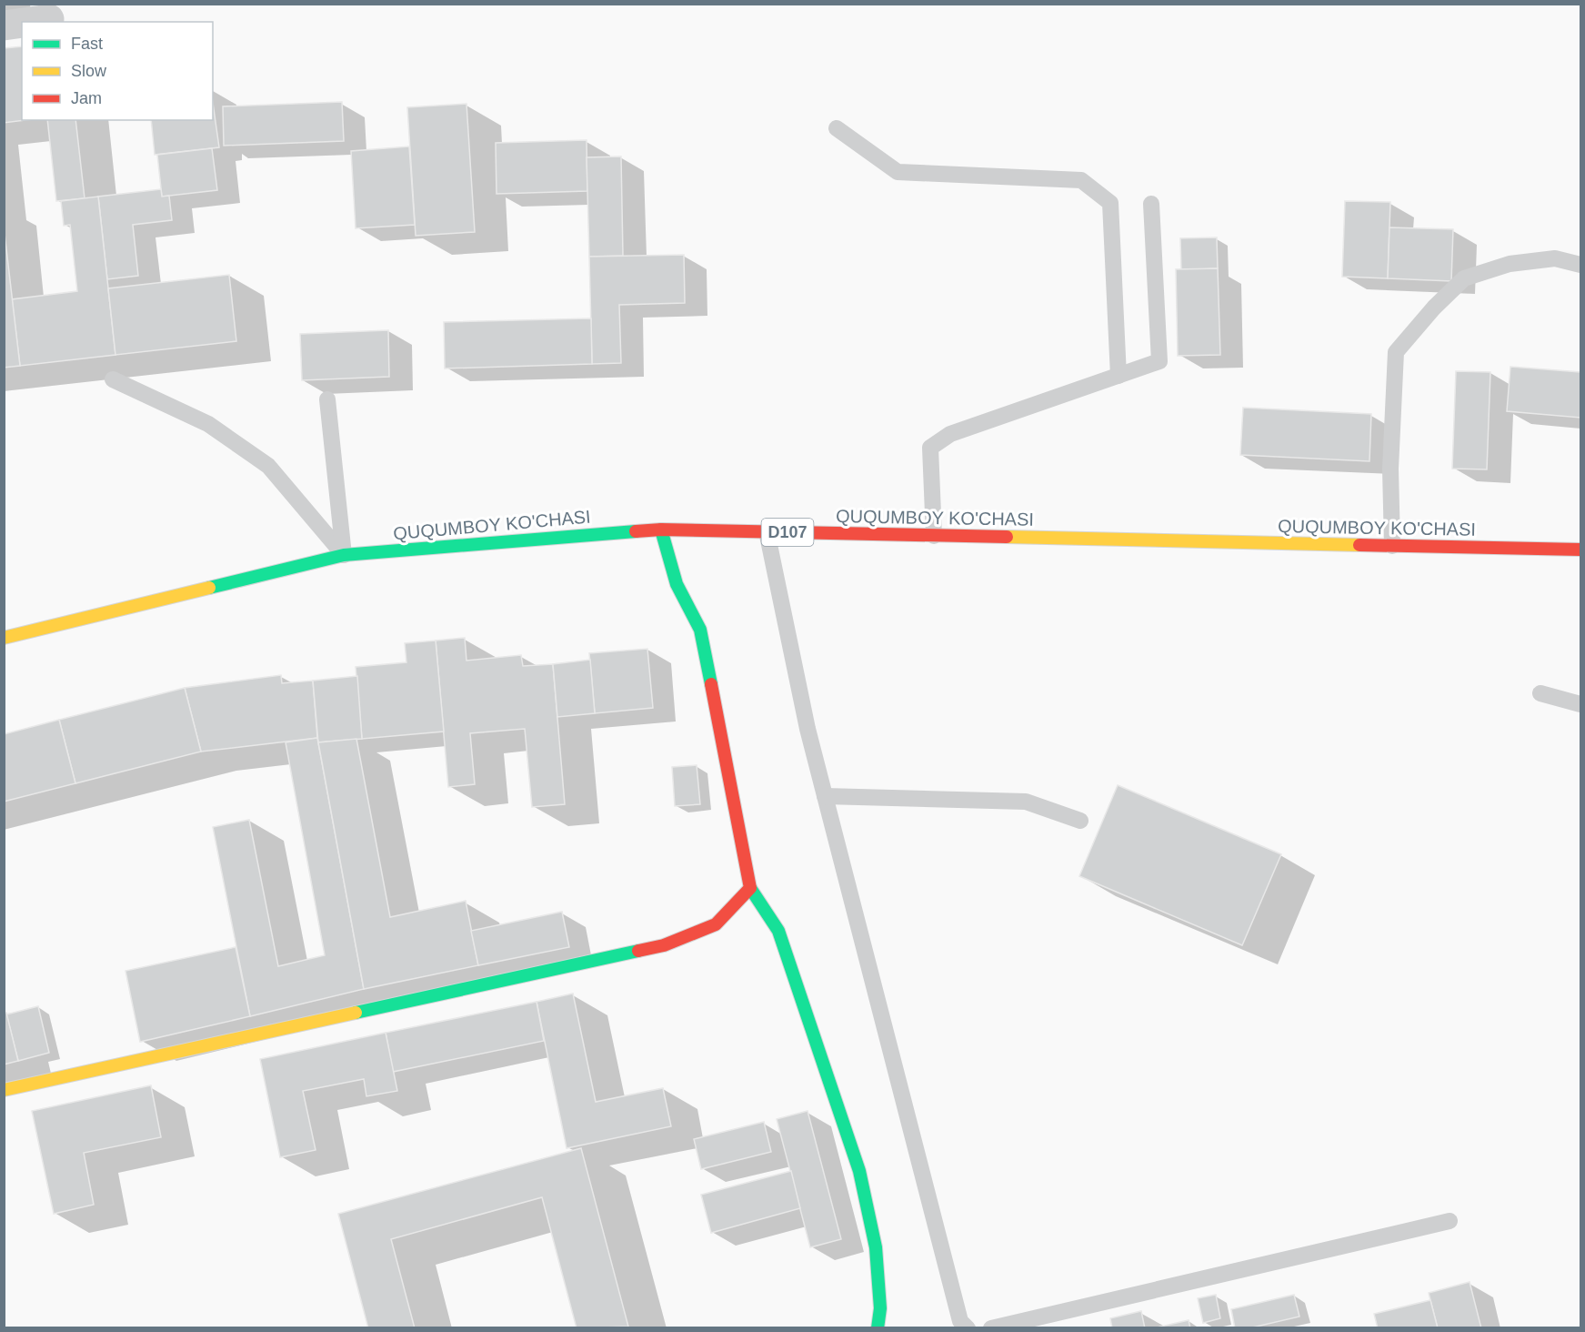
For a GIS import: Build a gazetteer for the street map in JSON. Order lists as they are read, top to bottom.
{
  "streets": {
    "street": ["QUQUMBOY KO'CHASI", "D107"]
  },
  "legend": ["Fast", "Slow", "Jam"]
}
